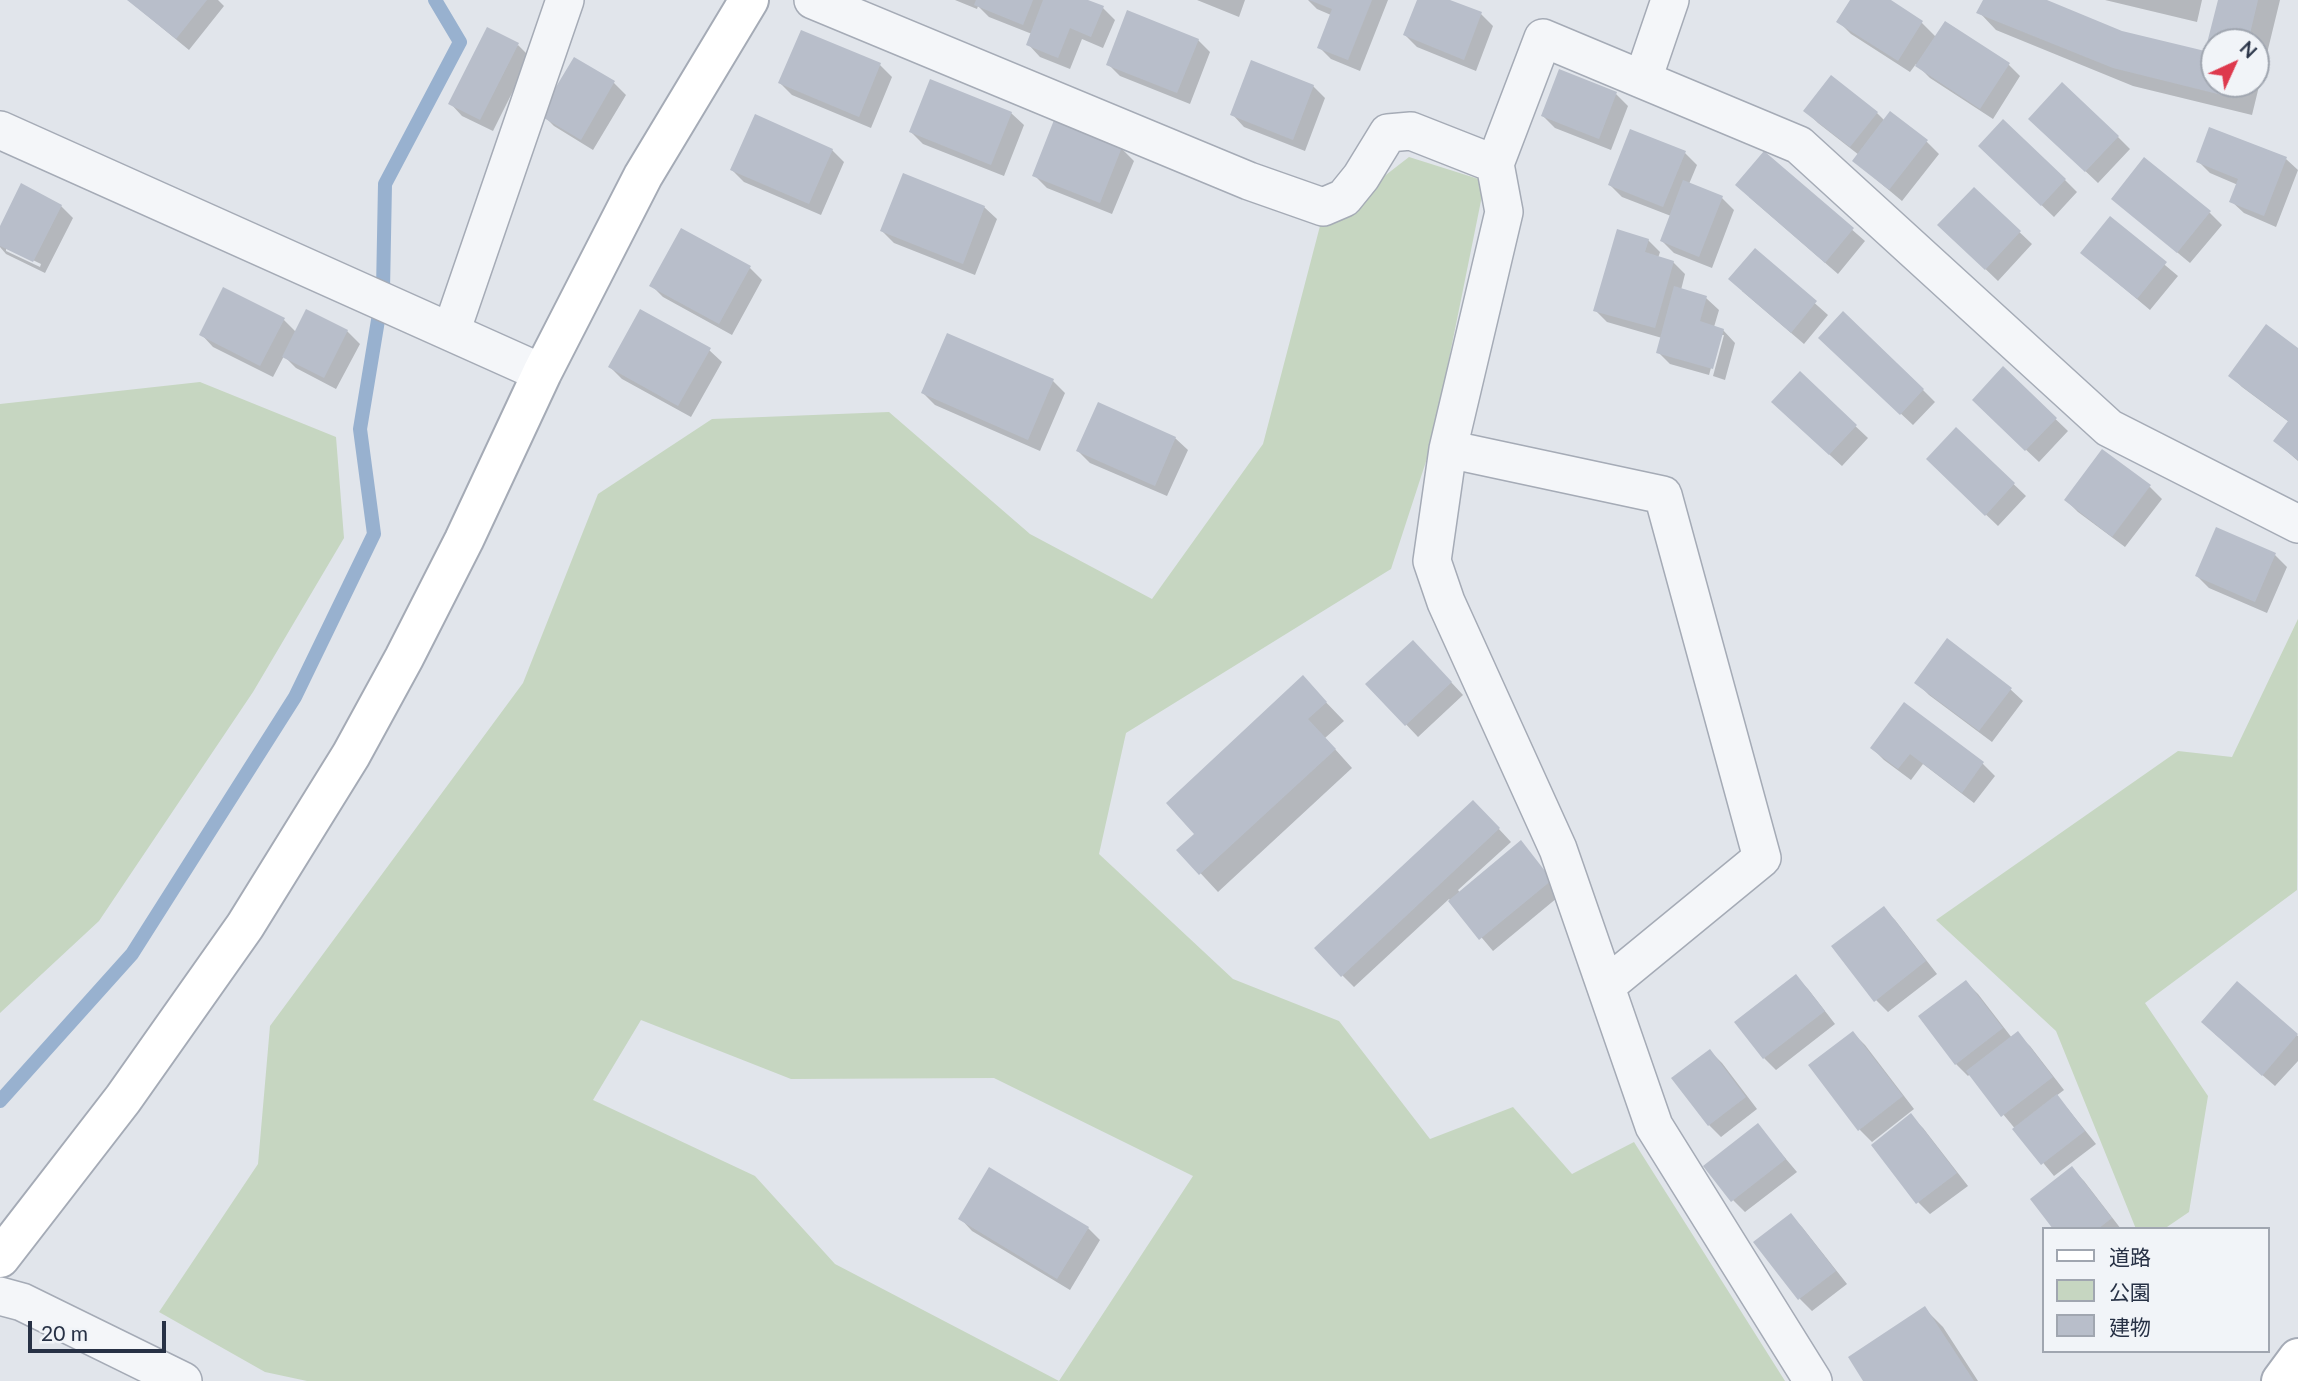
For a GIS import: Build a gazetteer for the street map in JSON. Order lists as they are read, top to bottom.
{
  "legend": ["道路", "公園", "建物"],
  "scale_bar": "20 m",
  "north": "top right"
}
